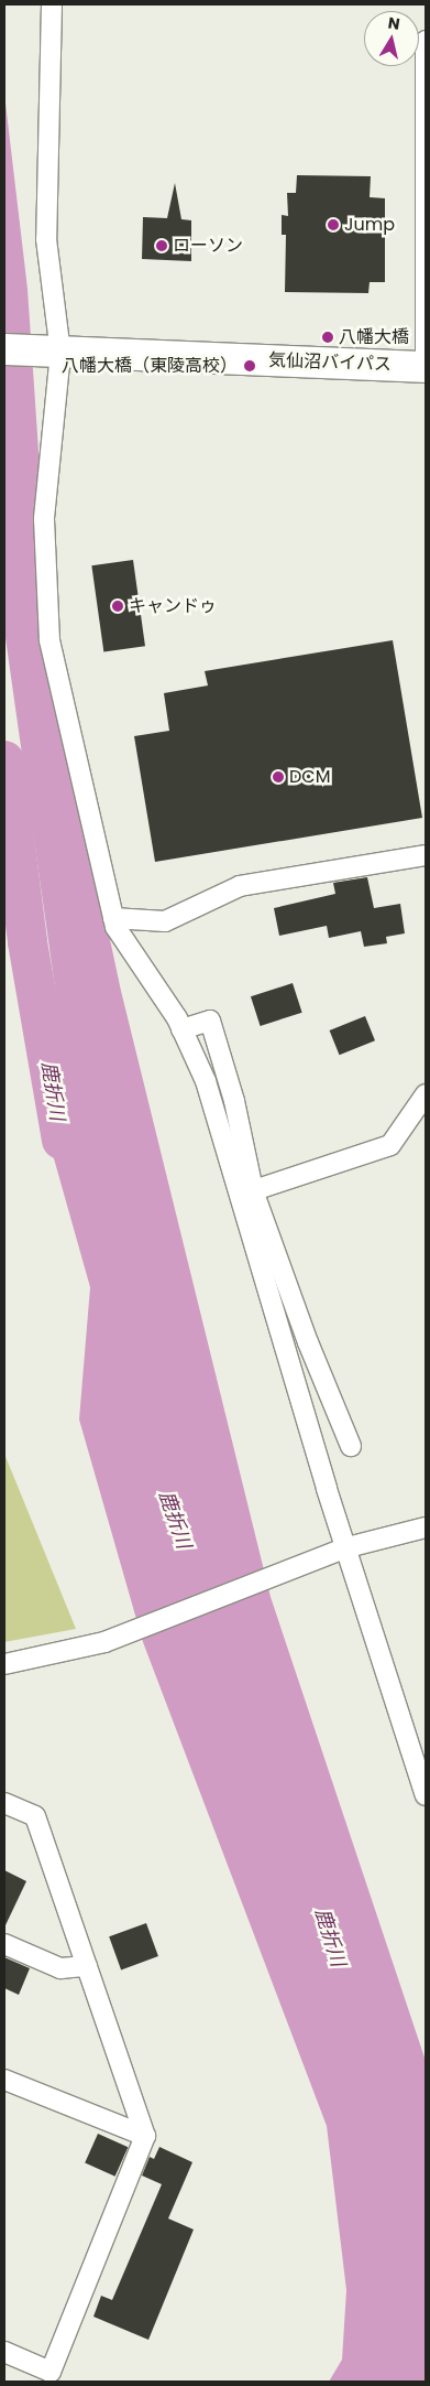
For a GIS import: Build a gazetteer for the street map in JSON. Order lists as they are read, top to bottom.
{
  "streets": {
    "highway": ["気仙沼バイパス"]
  },
  "water": ["鹿折川"],
  "places": [
    "Jump",
    "ローソン",
    "八幡大橋",
    "八幡大橋（東陵高校）",
    "キャンドゥ",
    "DCM"
  ],
  "north": "top"
}
